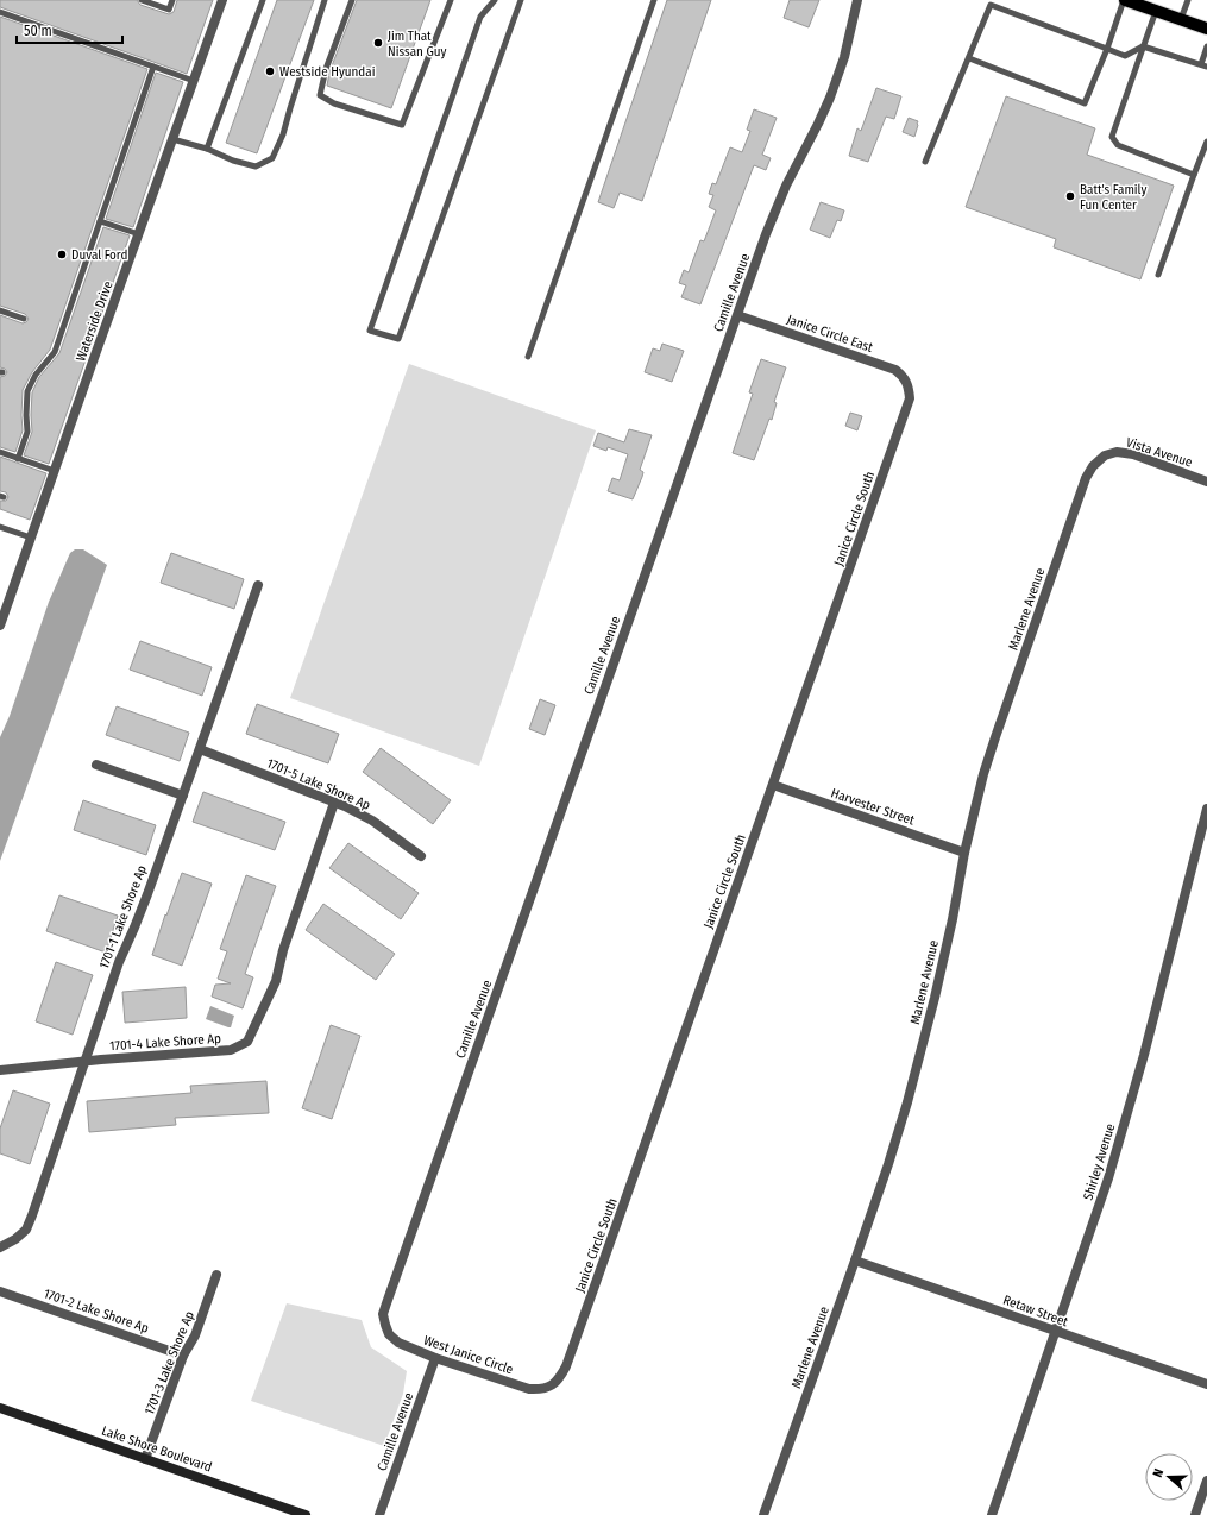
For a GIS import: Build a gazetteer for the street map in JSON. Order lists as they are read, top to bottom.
{
  "streets": {
    "street": [
      "Camille Avenue",
      "Waterside Drive",
      "Janice Circle East",
      "Vista Avenue",
      "Janice Circle South",
      "Marlene Avenue",
      "1701-5 Lake Shore Ap",
      "Harvester Street",
      "1701-1 Lake Shore Ap",
      "1701-4 Lake Shore Ap",
      "Shirley Avenue",
      "1701-2 Lake Shore Ap",
      "Retaw Street",
      "West Janice Circle",
      "1701-3 Lake Shore Ap",
      "Lake Shore Boulevard"
    ]
  },
  "crossings": [
    ["Camille Avenue", "Janice Circle East"],
    ["Camille Avenue", "West Janice Circle"],
    ["Janice Circle East", "Janice Circle South"],
    ["Vista Avenue", "Marlene Avenue"],
    ["Janice Circle South", "Harvester Street"],
    ["Janice Circle South", "West Janice Circle"],
    ["Marlene Avenue", "Harvester Street"],
    ["Marlene Avenue", "Retaw Street"],
    ["1701-5 Lake Shore Ap", "1701-1 Lake Shore Ap"],
    ["1701-5 Lake Shore Ap", "1701-4 Lake Shore Ap"],
    ["1701-1 Lake Shore Ap", "1701-4 Lake Shore Ap"],
    ["Shirley Avenue", "Retaw Street"],
    ["1701-2 Lake Shore Ap", "1701-3 Lake Shore Ap"],
    ["1701-3 Lake Shore Ap", "Lake Shore Boulevard"]
  ],
  "places": [
    "Jim That Nissan Guy",
    "Westside Hyundai",
    "Batt's Family Fun Center",
    "Duval Ford"
  ],
  "scale_bar": "50 m",
  "north": "left"
}
